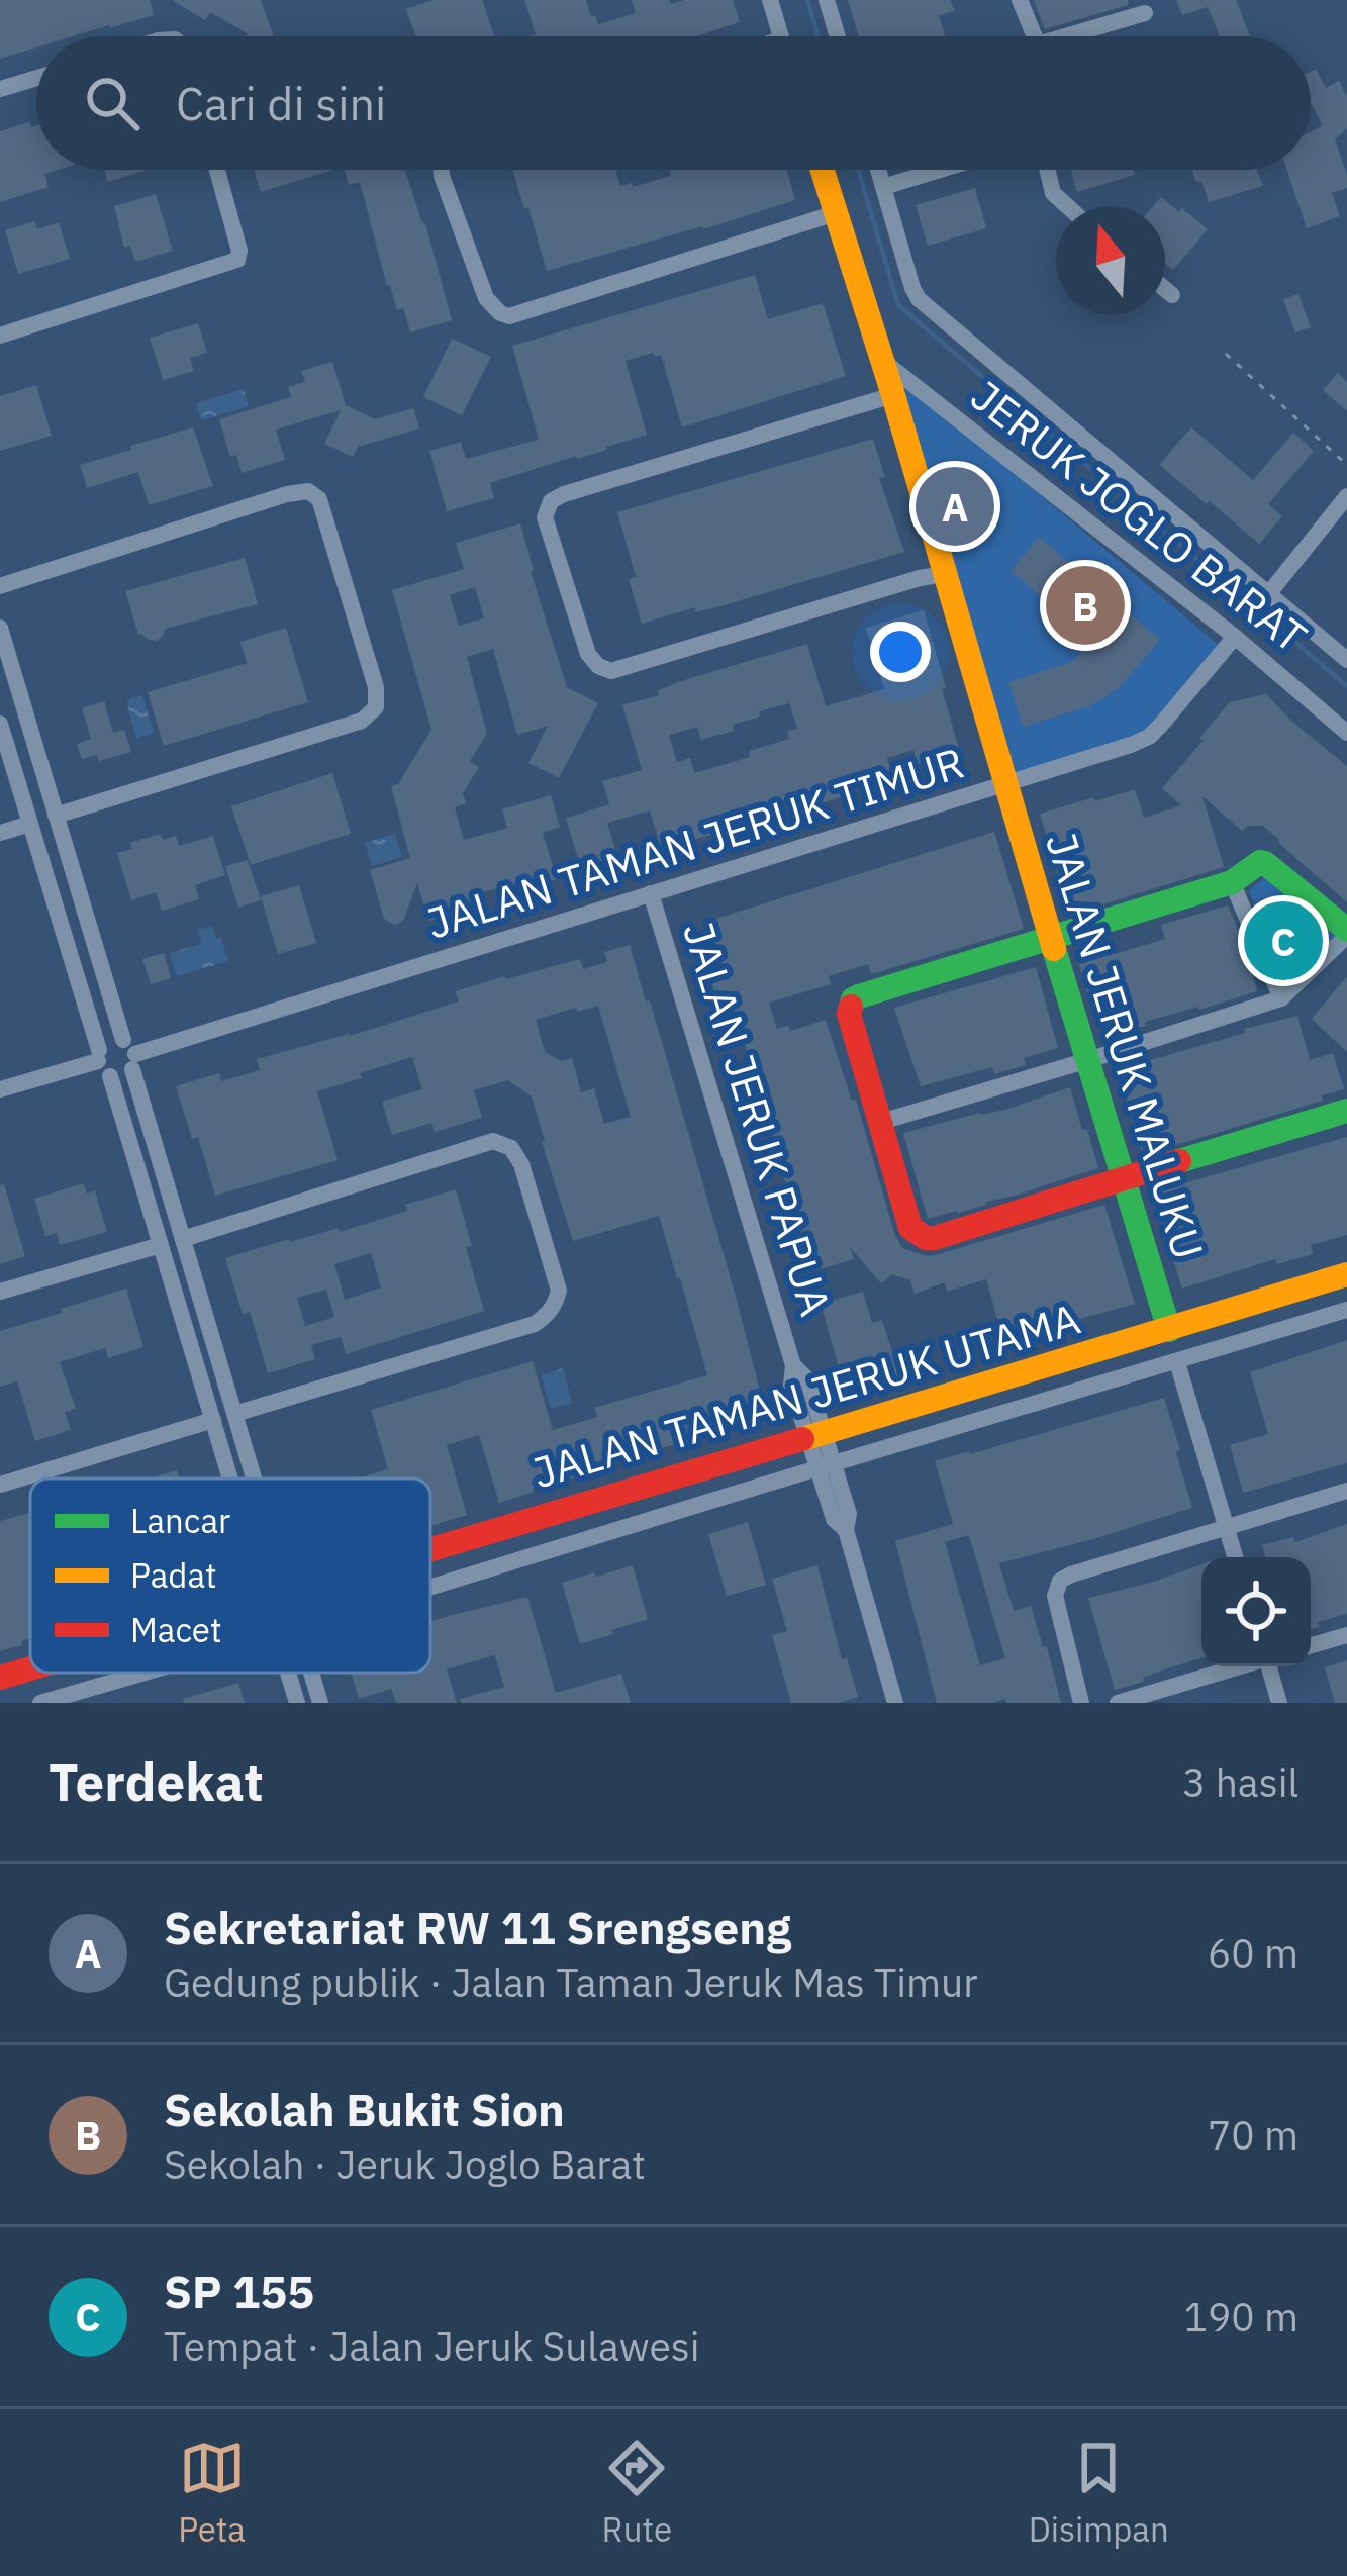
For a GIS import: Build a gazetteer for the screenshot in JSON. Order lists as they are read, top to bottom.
{
  "streets": {
    "street": [
      "JERUK JOGLO BARAT",
      "JALAN TAMAN JERUK TIMUR",
      "JALAN JERUK MALUKU",
      "JALAN JERUK PAPUA",
      "JALAN TAMAN JERUK UTAMA"
    ]
  },
  "crossings": [
    ["JERUK JOGLO BARAT", "JALAN TAMAN JERUK TIMUR"],
    ["JERUK JOGLO BARAT", "JALAN JERUK MALUKU"],
    ["JALAN TAMAN JERUK TIMUR", "JALAN JERUK MALUKU"],
    ["JALAN TAMAN JERUK TIMUR", "JALAN JERUK PAPUA"],
    ["JALAN JERUK MALUKU", "JALAN TAMAN JERUK UTAMA"],
    ["JALAN JERUK PAPUA", "JALAN TAMAN JERUK UTAMA"]
  ],
  "legend": ["Lancar", "Padat", "Macet"],
  "north": "top",
  "page": {
    "search": "Cari di sini",
    "pins": ["A", "B", "C"],
    "heading": ["Terdekat", "3 hasil"],
    "list": [
      {
        "mark": "A",
        "name": "Sekretariat RW 11 Srengseng",
        "note": "Gedung publik · Jalan Taman Jeruk Mas Timur",
        "value": "60 m"
      },
      {
        "mark": "B",
        "name": "Sekolah Bukit Sion",
        "note": "Sekolah · Jeruk Joglo Barat",
        "value": "70 m"
      },
      {
        "mark": "C",
        "name": "SP 155",
        "note": "Tempat · Jalan Jeruk Sulawesi",
        "value": "190 m"
      }
    ],
    "nav": ["Peta", "Rute", "Disimpan"]
  }
}
